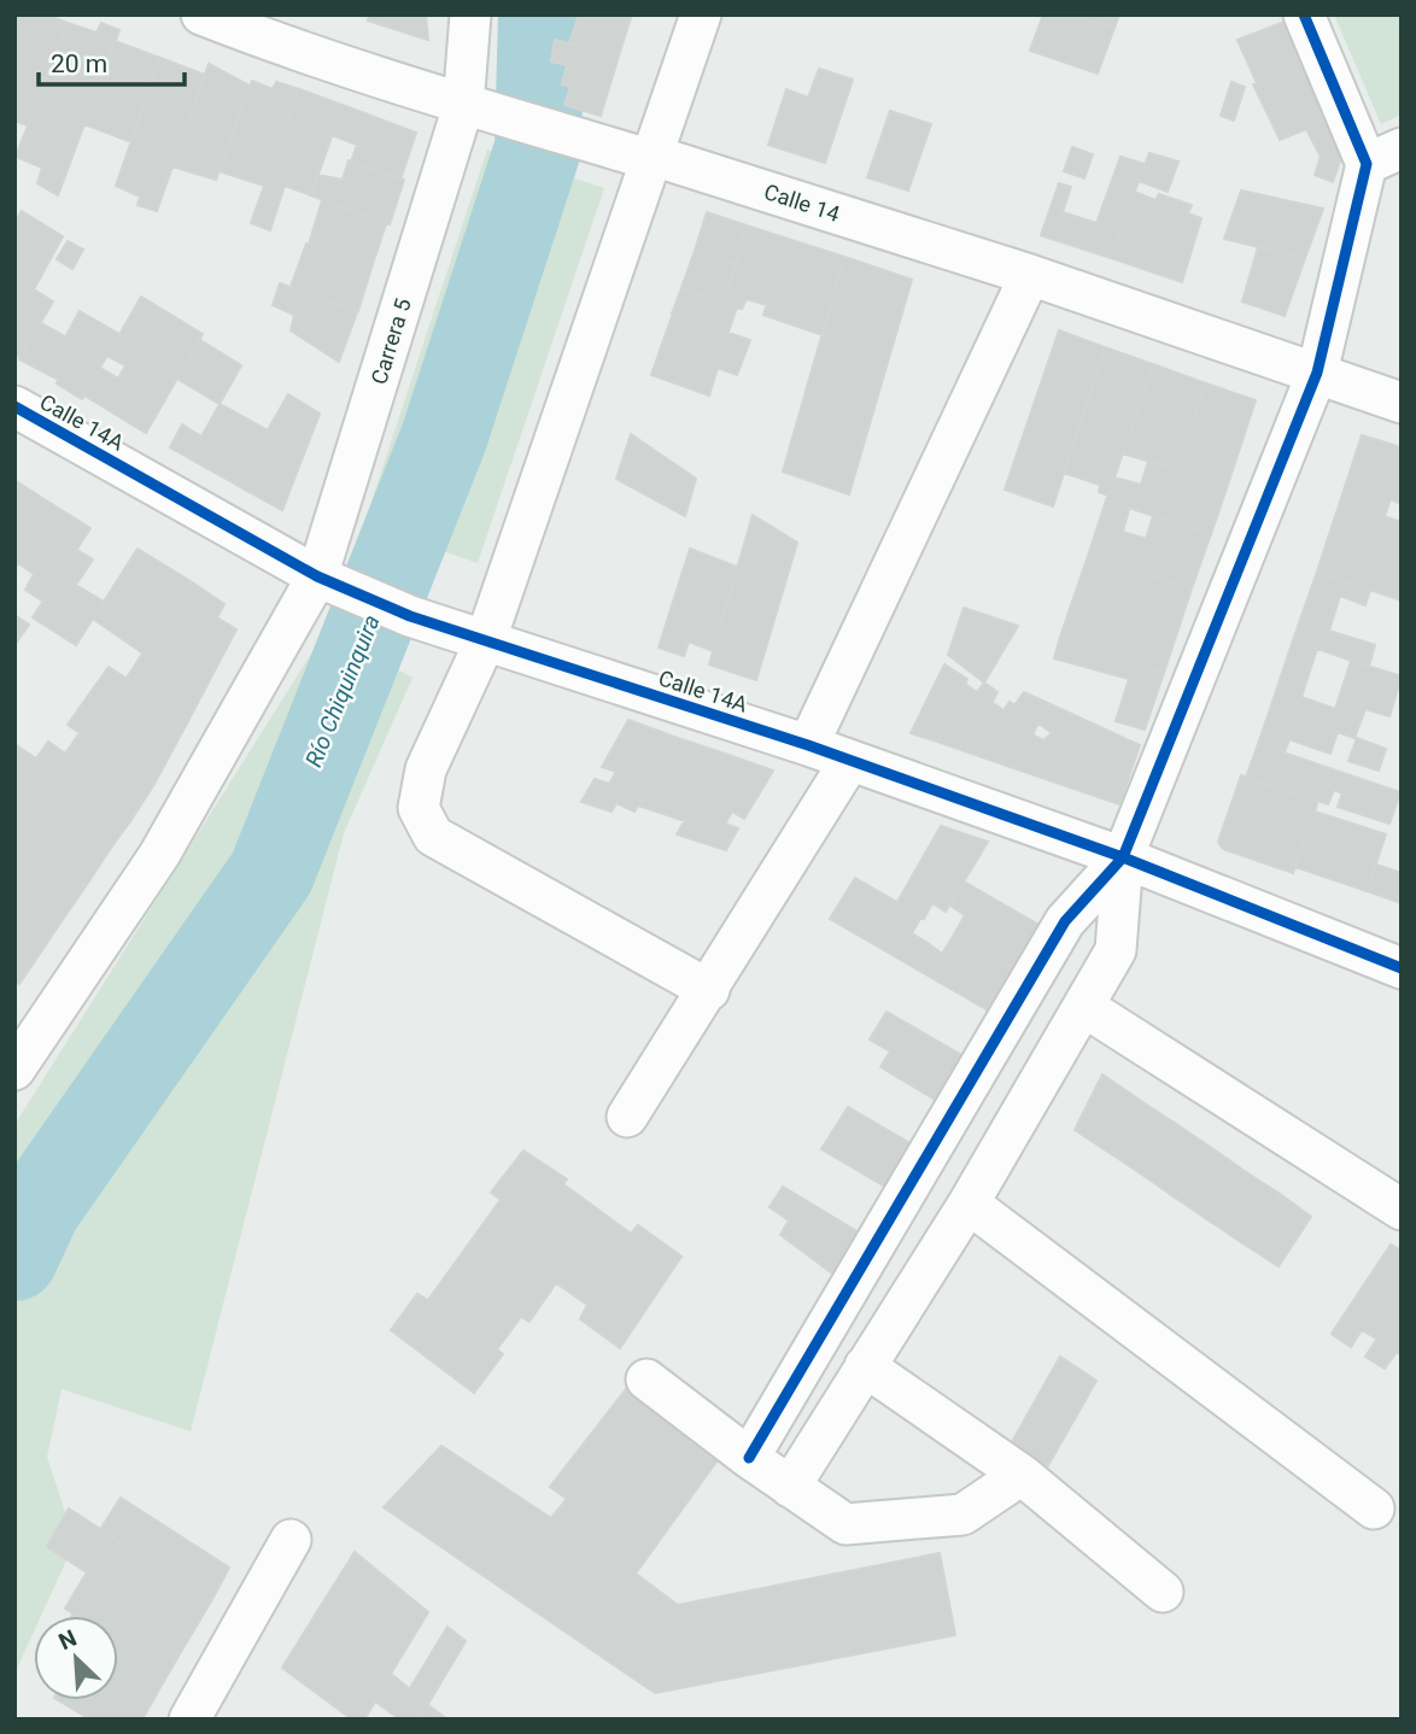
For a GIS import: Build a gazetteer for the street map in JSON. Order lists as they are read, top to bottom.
{
  "streets": {
    "street": ["Calle 14", "Carrera 5", "Calle 14A"]
  },
  "crossings": [
    ["Calle 14", "Carrera 5"],
    ["Carrera 5", "Calle 14A"]
  ],
  "water": ["Río Chiquinquira"],
  "scale_bar": "20 m",
  "north": "top left"
}
